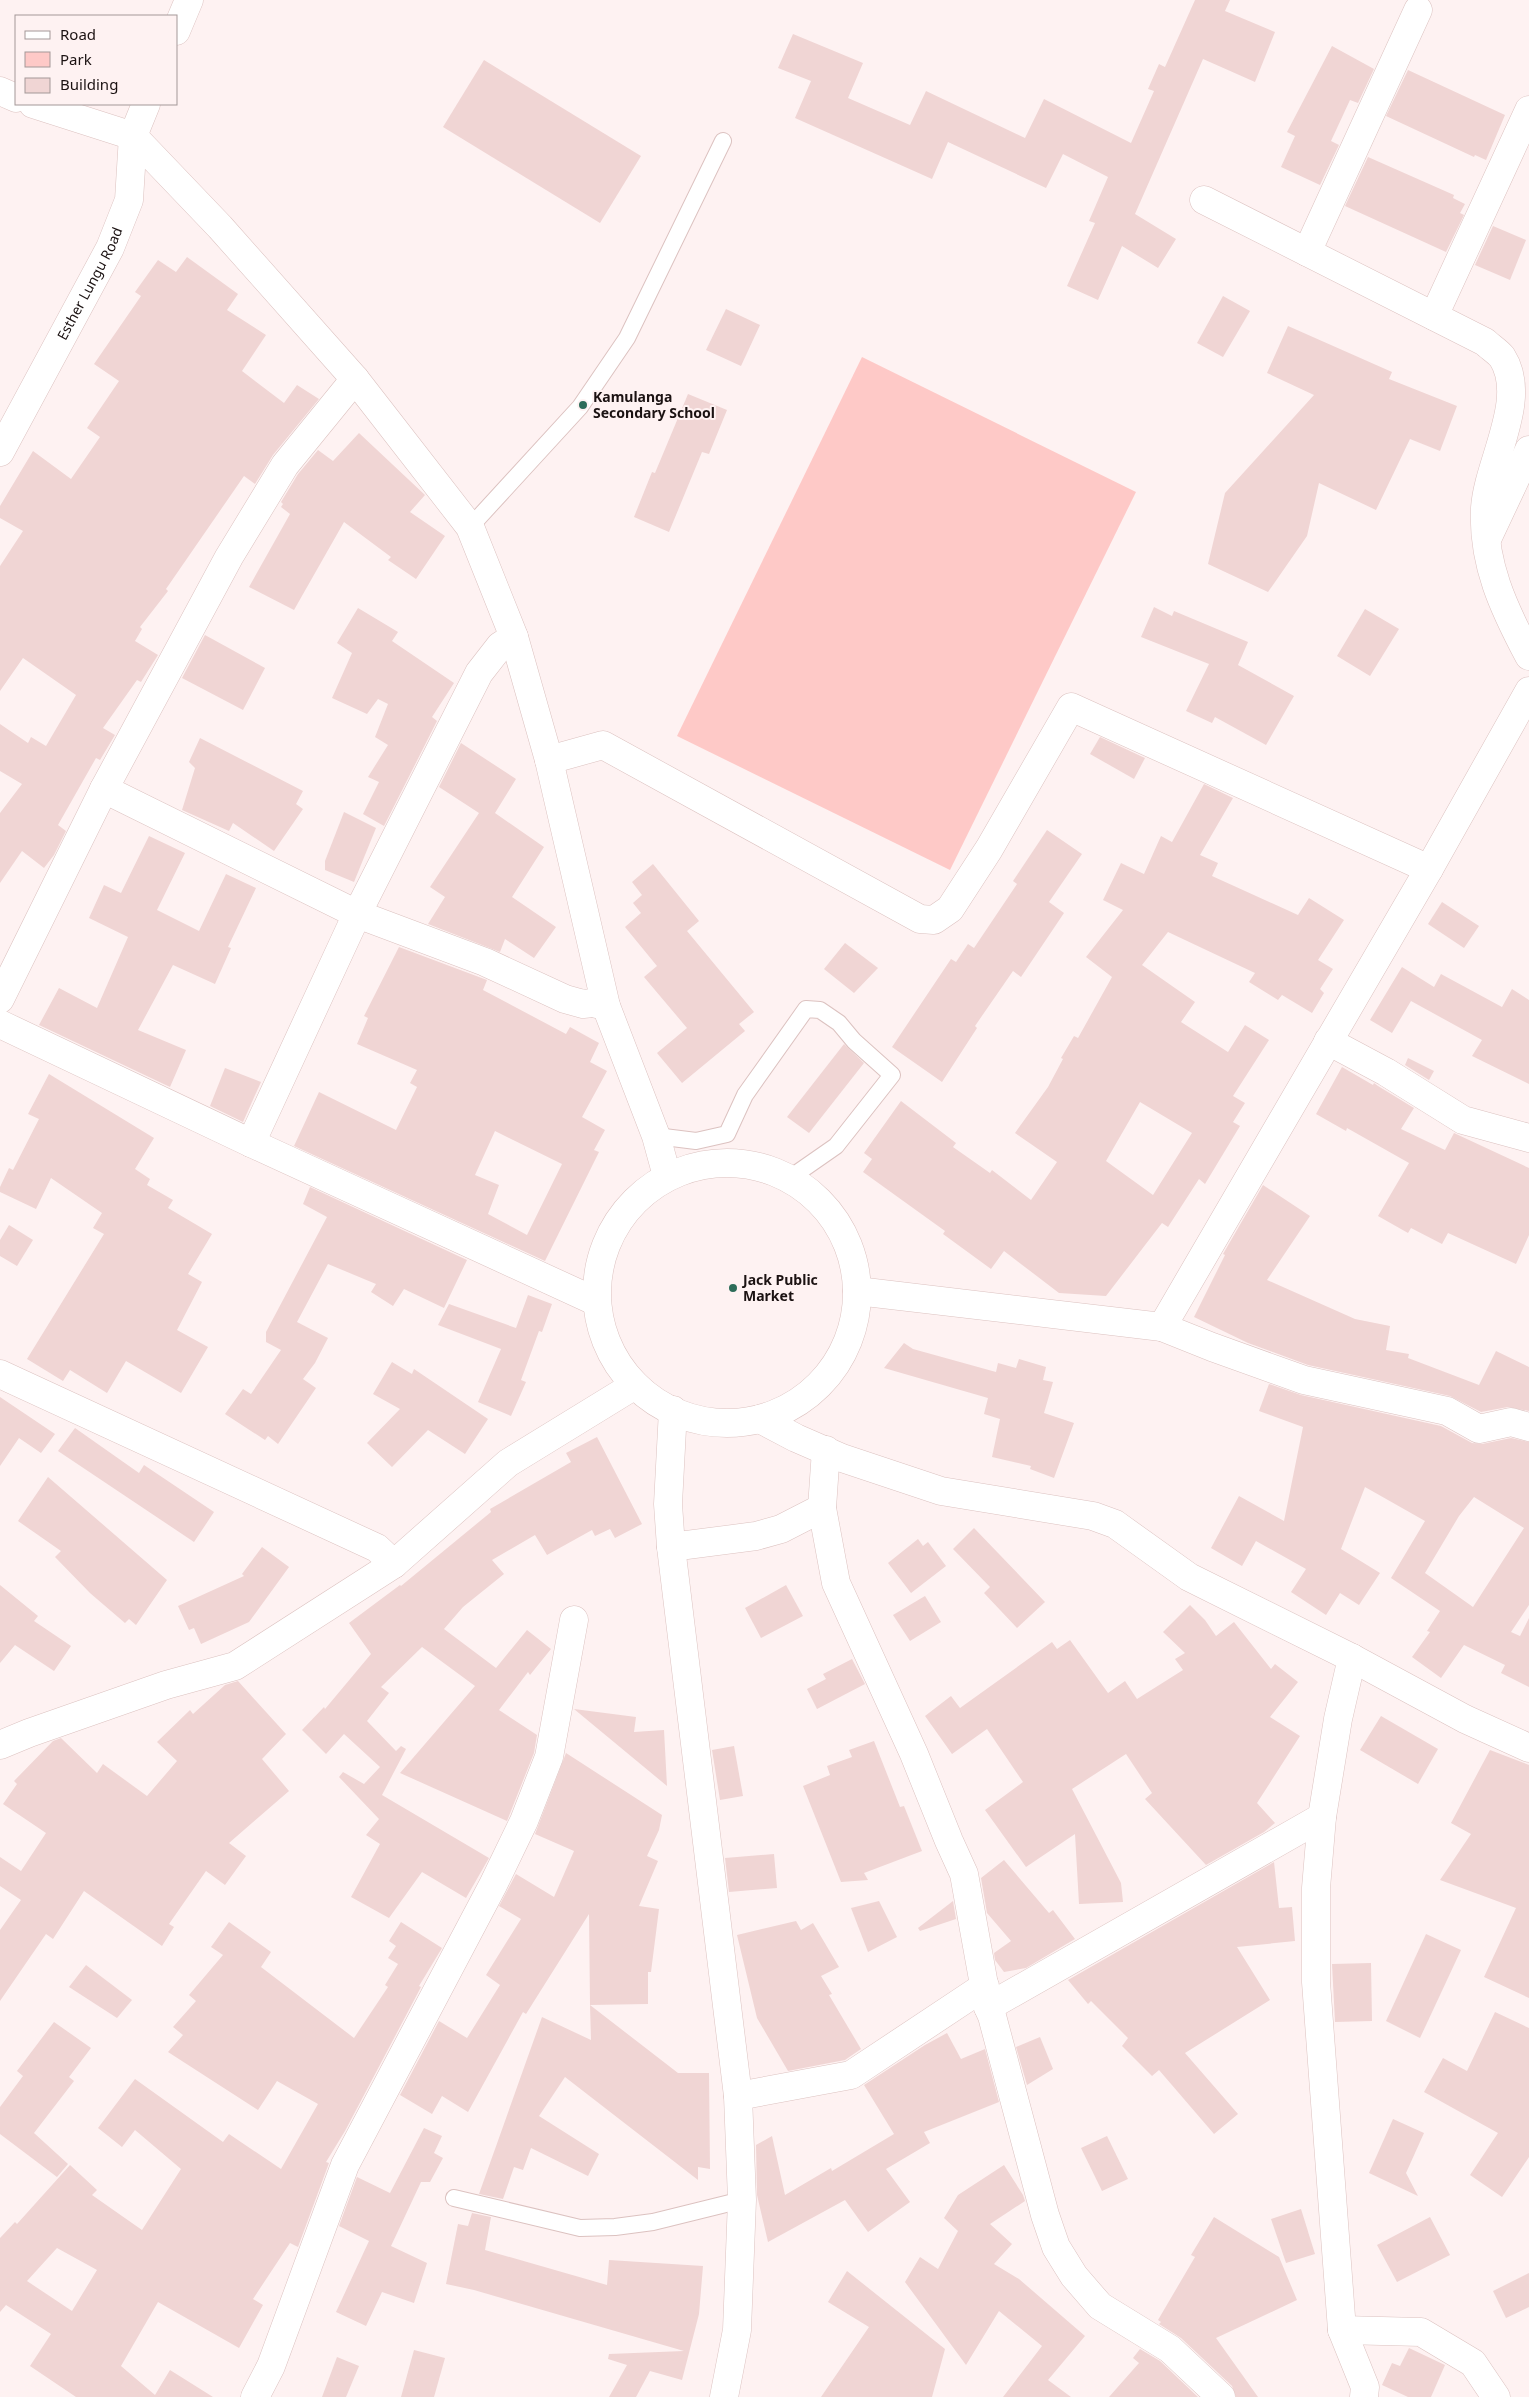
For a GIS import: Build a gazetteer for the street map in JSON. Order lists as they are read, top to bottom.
{
  "streets": {
    "street": ["Esther Lungu Road"]
  },
  "places": ["Kamulanga Secondary School", "Jack Public Market"],
  "legend": ["Road", "Park", "Building"]
}
